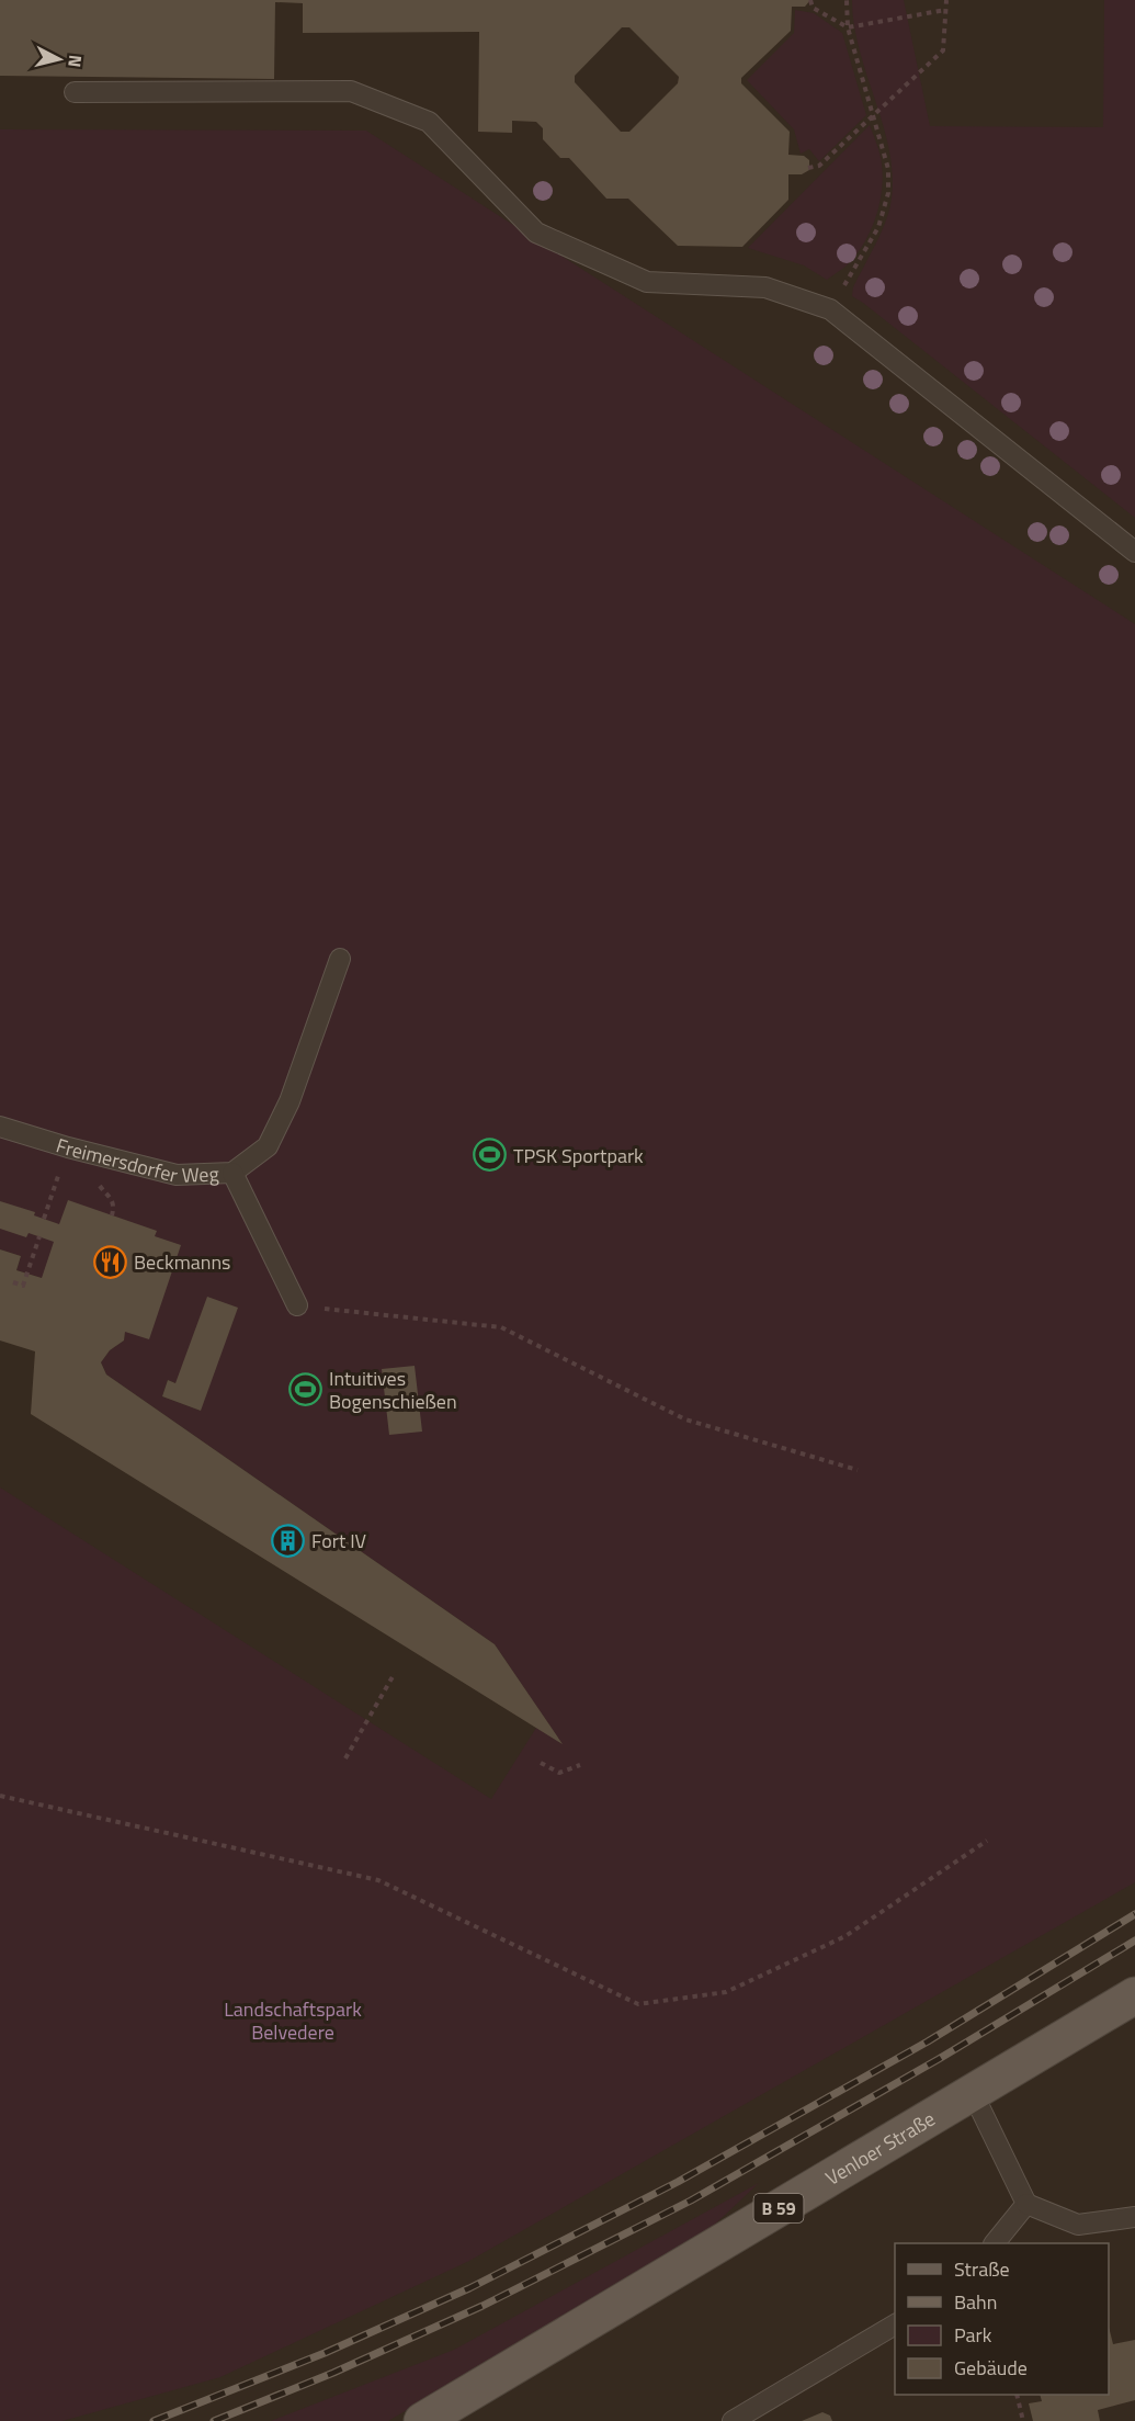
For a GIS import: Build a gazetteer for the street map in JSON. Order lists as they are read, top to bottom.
{
  "streets": {
    "main road": ["Venloer Straße", "B 59"],
    "lane": ["Freimersdorfer Weg"]
  },
  "parks": ["Landschaftspark Belvedere"],
  "places": {
    "sports": ["TPSK Sportpark", "Intuitives Bogenschießen"],
    "restaurant": ["Beckmanns"],
    "building": ["Fort IV"]
  },
  "legend": [
    "Straße",
    "Bahn",
    "Park",
    "Gebäude"
  ],
  "north": "right"
}
